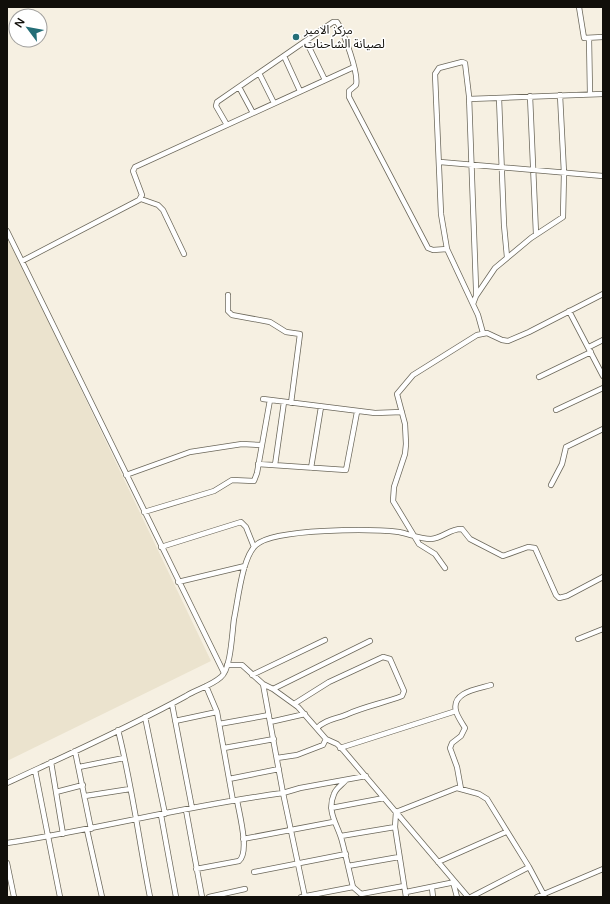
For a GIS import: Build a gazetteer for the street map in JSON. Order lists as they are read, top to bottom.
{
  "places": ["مركز الامير لصيانة الشاحنات"],
  "north": "top left"
}
